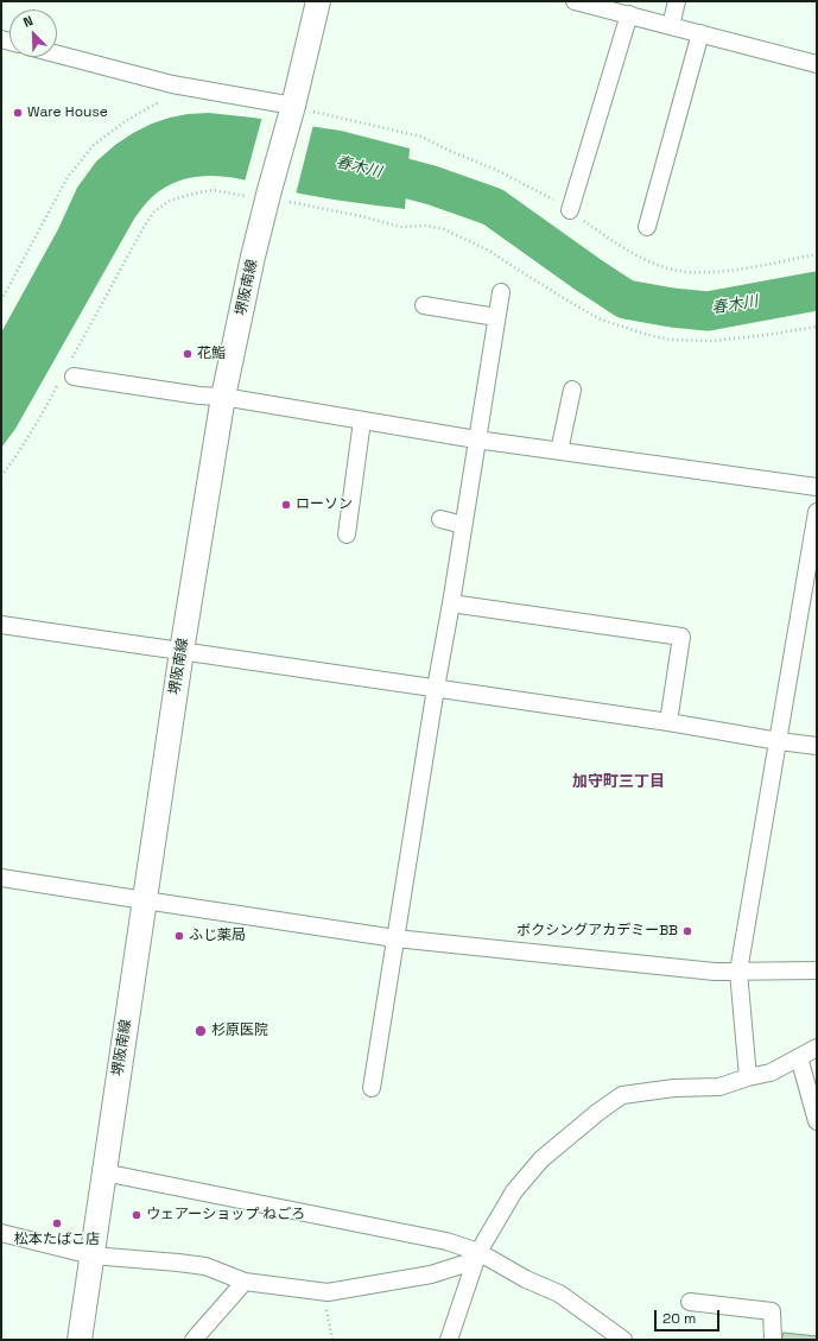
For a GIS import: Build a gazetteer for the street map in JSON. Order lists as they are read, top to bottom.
{
  "streets": {
    "main road": ["堺阪南線"]
  },
  "districts": ["加守町三丁目"],
  "water": ["春木川"],
  "places": [
    "Ware House",
    "花鮨",
    "ローソン",
    "ボクシングアカデミーBB",
    "ふじ薬局",
    "杉原医院",
    "ウェアーショップ ねごろ",
    "松本たばこ店"
  ],
  "scale_bar": "20 m",
  "north": "top left"
}
